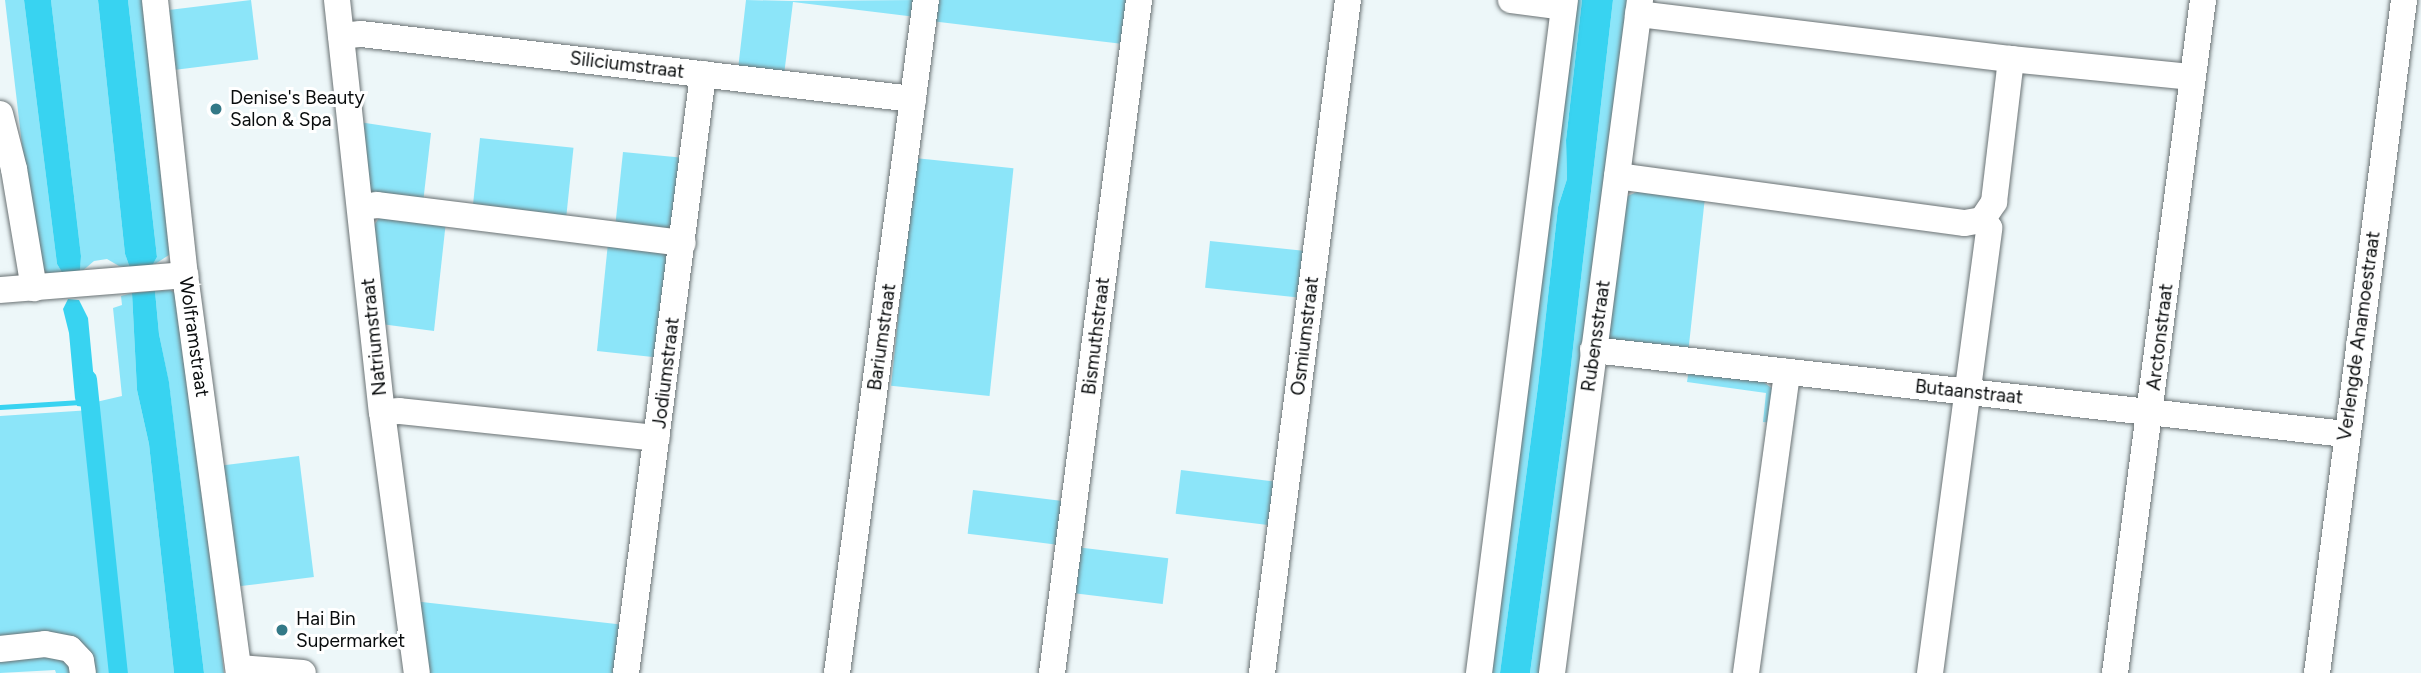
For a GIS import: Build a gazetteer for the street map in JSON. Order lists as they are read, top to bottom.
{
  "streets": {
    "street": [
      "Siliciumstraat",
      "Bismuthstraat",
      "Osmiumstraat",
      "Rubensstraat",
      "Verlengde Anamoestraat",
      "Wolframstraat",
      "Natriumstraat",
      "Bariumstraat",
      "Arctonstraat",
      "Jodiumstraat",
      "Butaanstraat"
    ]
  },
  "crossings": [
    ["Siliciumstraat", "Natriumstraat"],
    ["Siliciumstraat", "Bariumstraat"],
    ["Siliciumstraat", "Jodiumstraat"],
    ["Rubensstraat", "Butaanstraat"],
    ["Verlengde Anamoestraat", "Butaanstraat"],
    ["Arctonstraat", "Butaanstraat"]
  ],
  "places": ["Denise's Beauty Salon & Spa", "Hai Bin Supermarket"]
}
